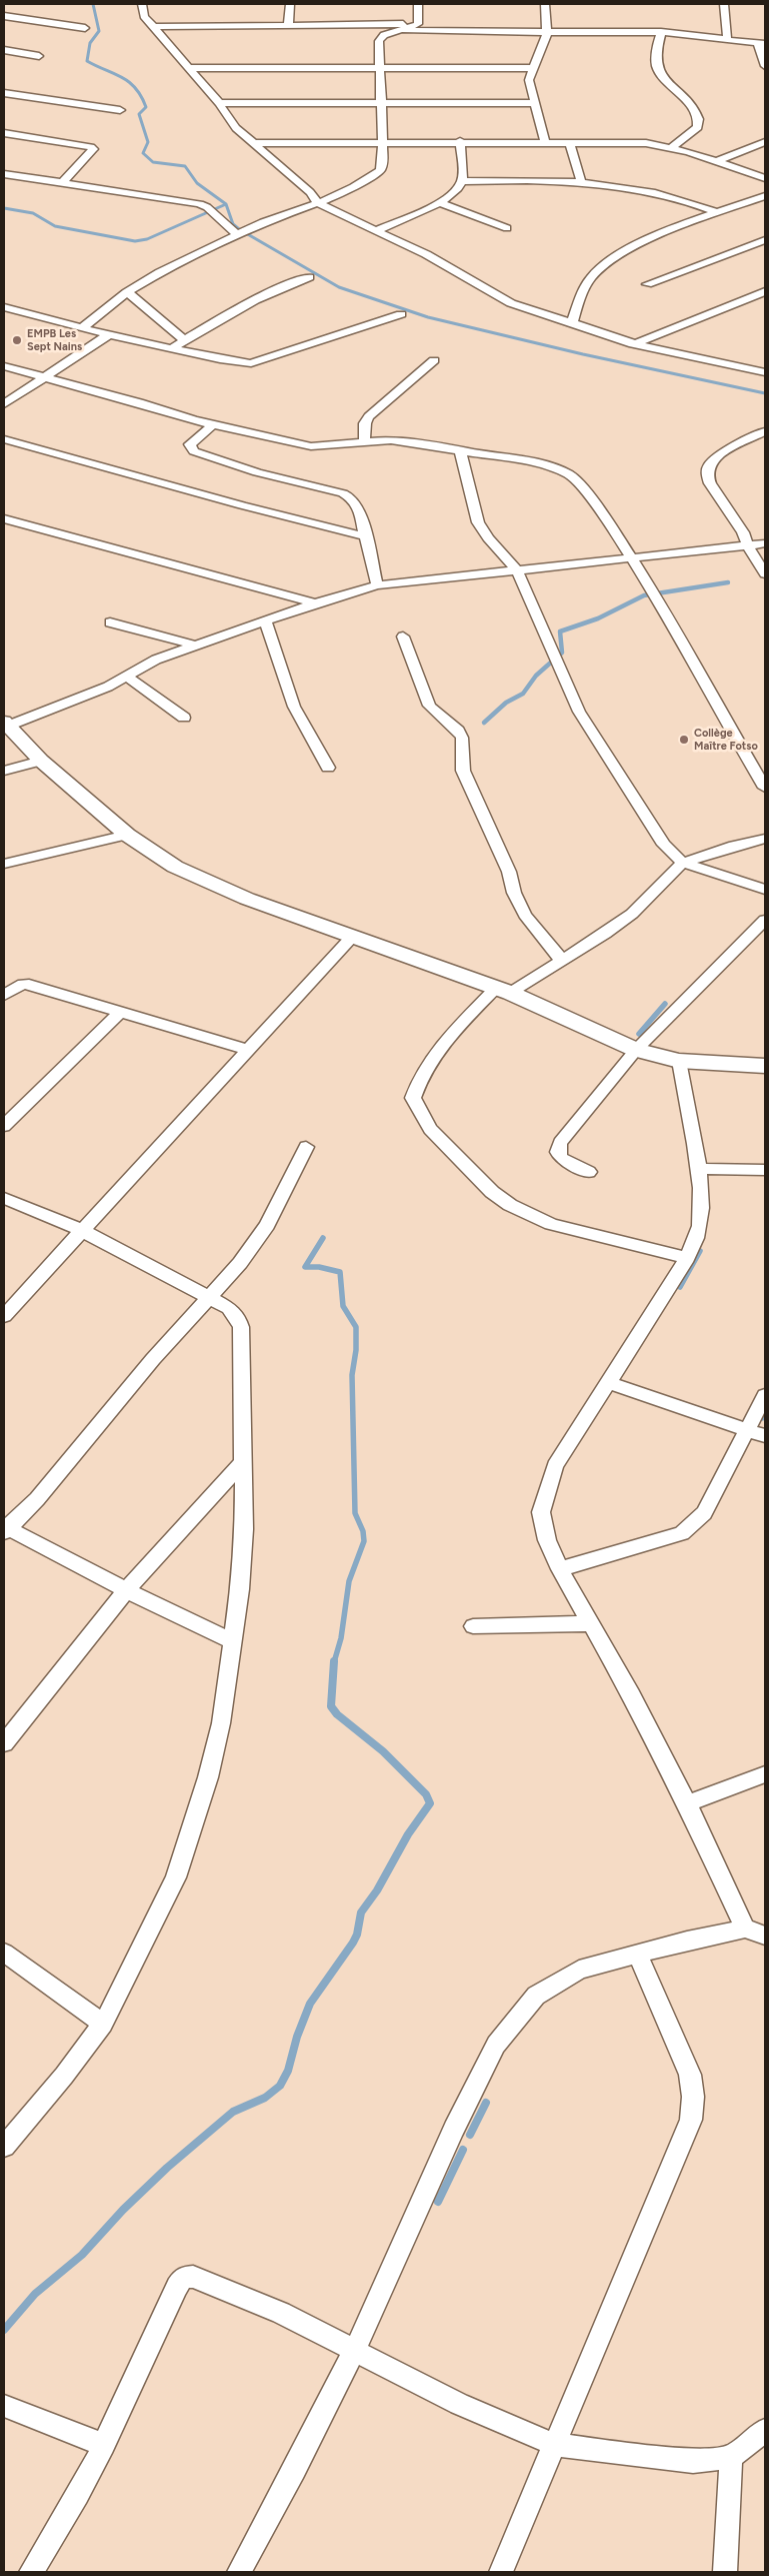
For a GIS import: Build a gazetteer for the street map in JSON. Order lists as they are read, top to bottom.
{
  "places": ["EMPB Les Sept Nains", "Collège Maître Fotso"]
}
